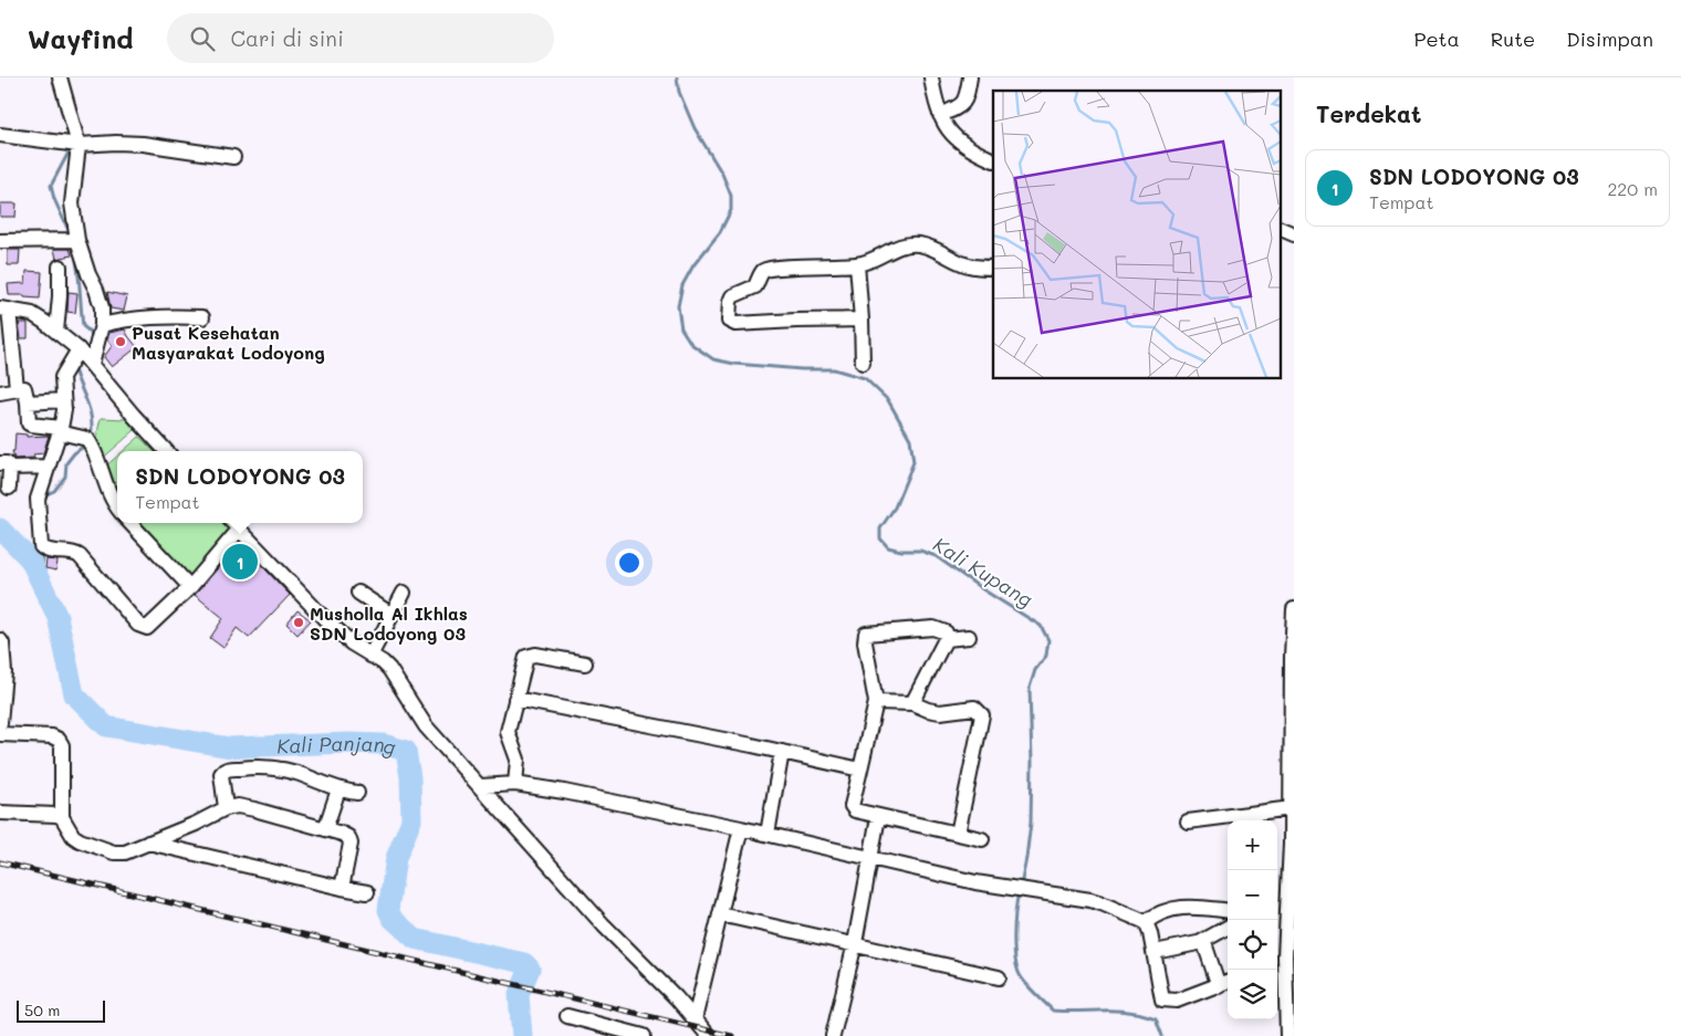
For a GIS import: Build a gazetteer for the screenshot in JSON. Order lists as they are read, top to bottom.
{
  "water": ["Kali Kupang", "Kali Panjang"],
  "places": ["Pusat Kesehatan Masyarakat Lodoyong", "Musholla Al Ikhlas SDN Lodoyong 03"],
  "scale_bar": "50 m",
  "page": {
    "header": "Wayfind",
    "search": "Cari di sini",
    "nav": ["Peta", "Rute", "Disimpan"],
    "heading": "Terdekat",
    "list": [
      {
        "mark": "1",
        "name": "SDN LODOYONG 03",
        "note": "Tempat",
        "value": "220 m"
      }
    ],
    "popup": ["SDN LODOYONG 03", "Tempat"],
    "pins": "1",
    "map_buttons": ["+", "−"],
    "scale": "50 m"
  }
}
